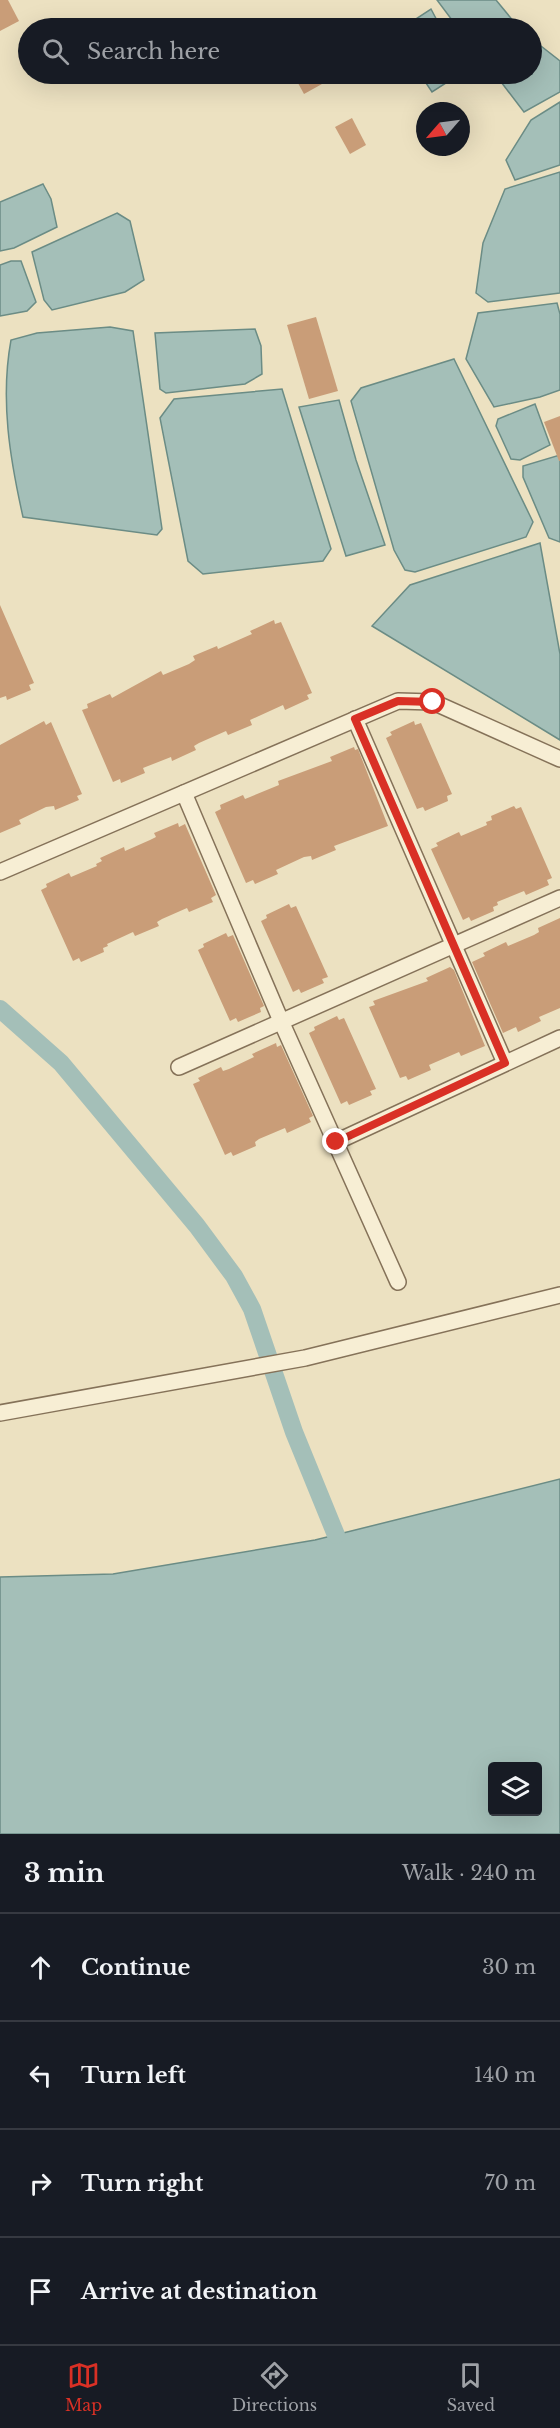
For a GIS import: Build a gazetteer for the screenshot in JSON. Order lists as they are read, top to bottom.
{
  "north": "bottom left",
  "page": {
    "search": "Search here",
    "heading": ["3 min", "Walk · 240 m"],
    "list": [
      ["Continue", "30 m"],
      ["Turn left", "140 m"],
      ["Turn right", "70 m"],
      "Arrive at destination"
    ],
    "nav": ["Map", "Directions", "Saved"]
  }
}
